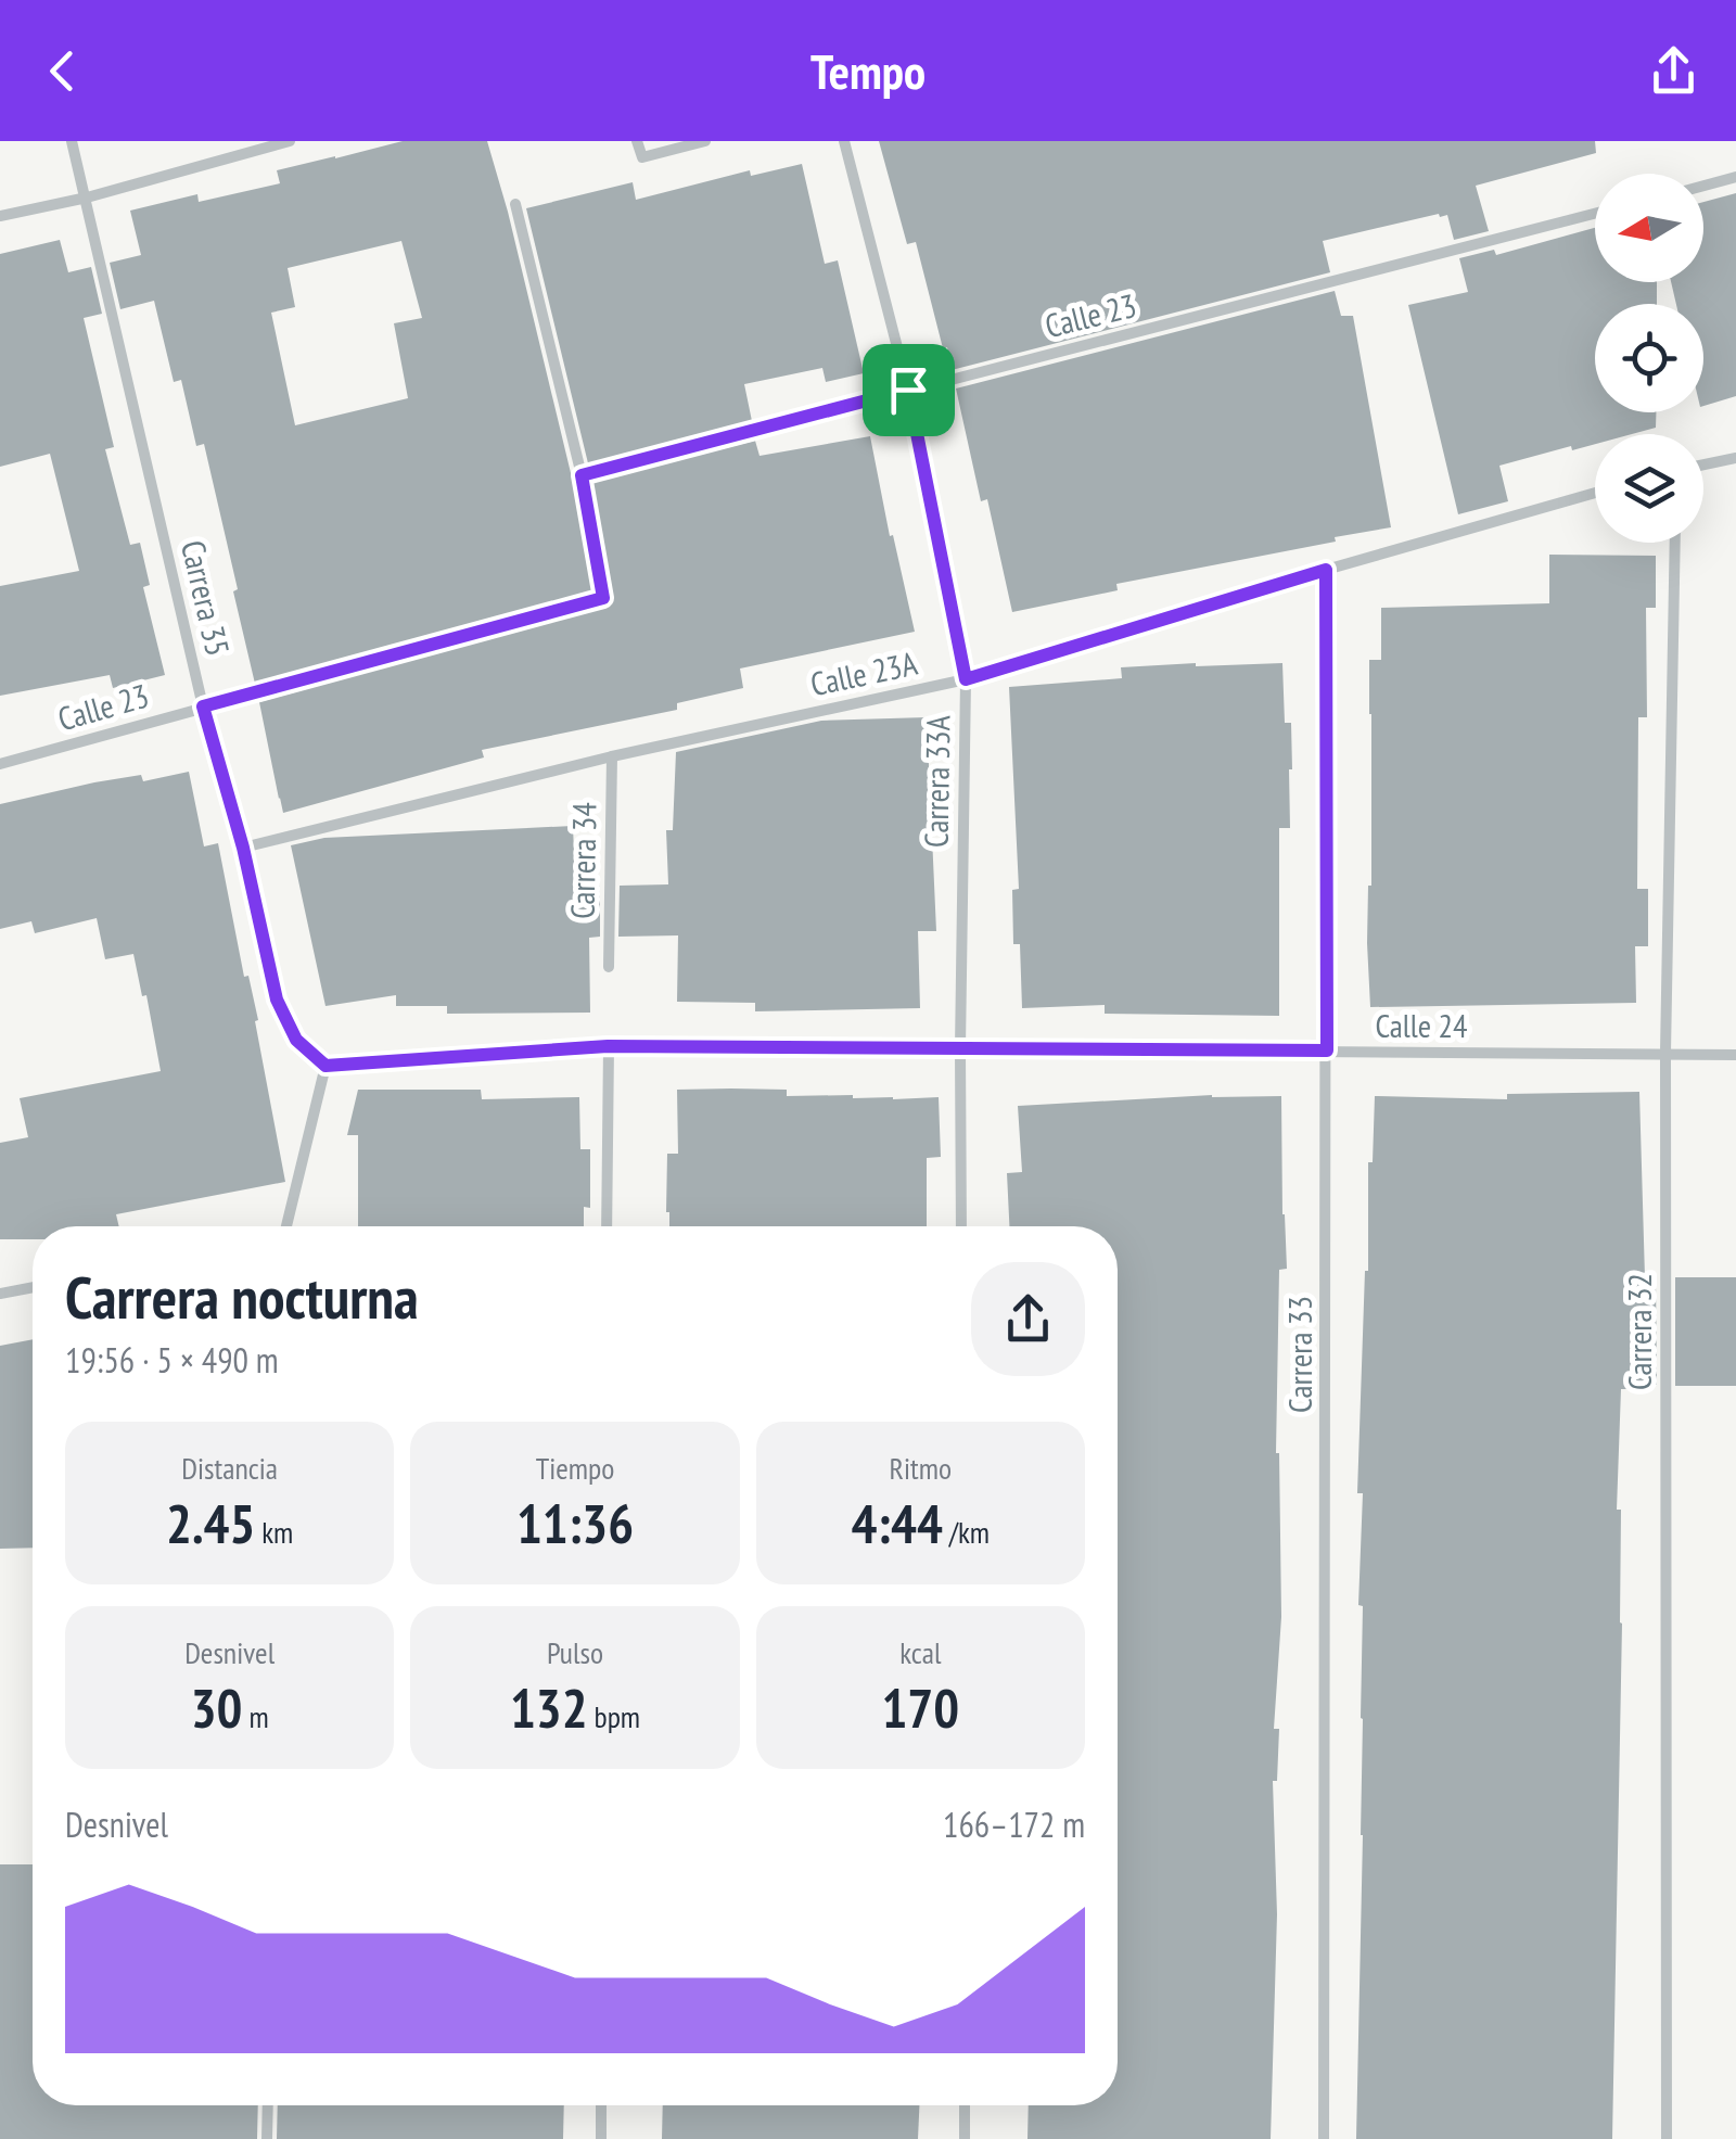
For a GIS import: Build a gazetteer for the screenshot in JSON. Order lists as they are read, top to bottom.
{
  "streets": {
    "street": [
      "Calle 23",
      "Carrera 35",
      "Calle 23A",
      "Carrera 33A",
      "Carrera 34",
      "Calle 24",
      "Carrera 32",
      "Carrera 33"
    ]
  },
  "crossings": [
    ["Calle 23", "Carrera 35"],
    ["Calle 23", "Carrera 33A"],
    ["Carrera 35", "Calle 23A"],
    ["Carrera 35", "Calle 24"],
    ["Calle 23A", "Carrera 33A"],
    ["Calle 23A", "Carrera 34"],
    ["Calle 23A", "Carrera 33"],
    ["Carrera 33A", "Calle 24"],
    ["Calle 24", "Carrera 32"],
    ["Calle 24", "Carrera 33"]
  ],
  "north": "left",
  "page": {
    "header": "Tempo",
    "heading": ["Carrera nocturna", "19:56 · 5 × 490 m"],
    "stats": [
      ["Distancia", "2.45 km"],
      ["Tiempo", "11:36"],
      ["Ritmo", "4:44 /km"],
      ["Desnivel", "30 m"],
      ["Pulso", "132 bpm"],
      ["kcal", "170"]
    ],
    "chart": ["Desnivel", "166–172 m"]
  }
}
